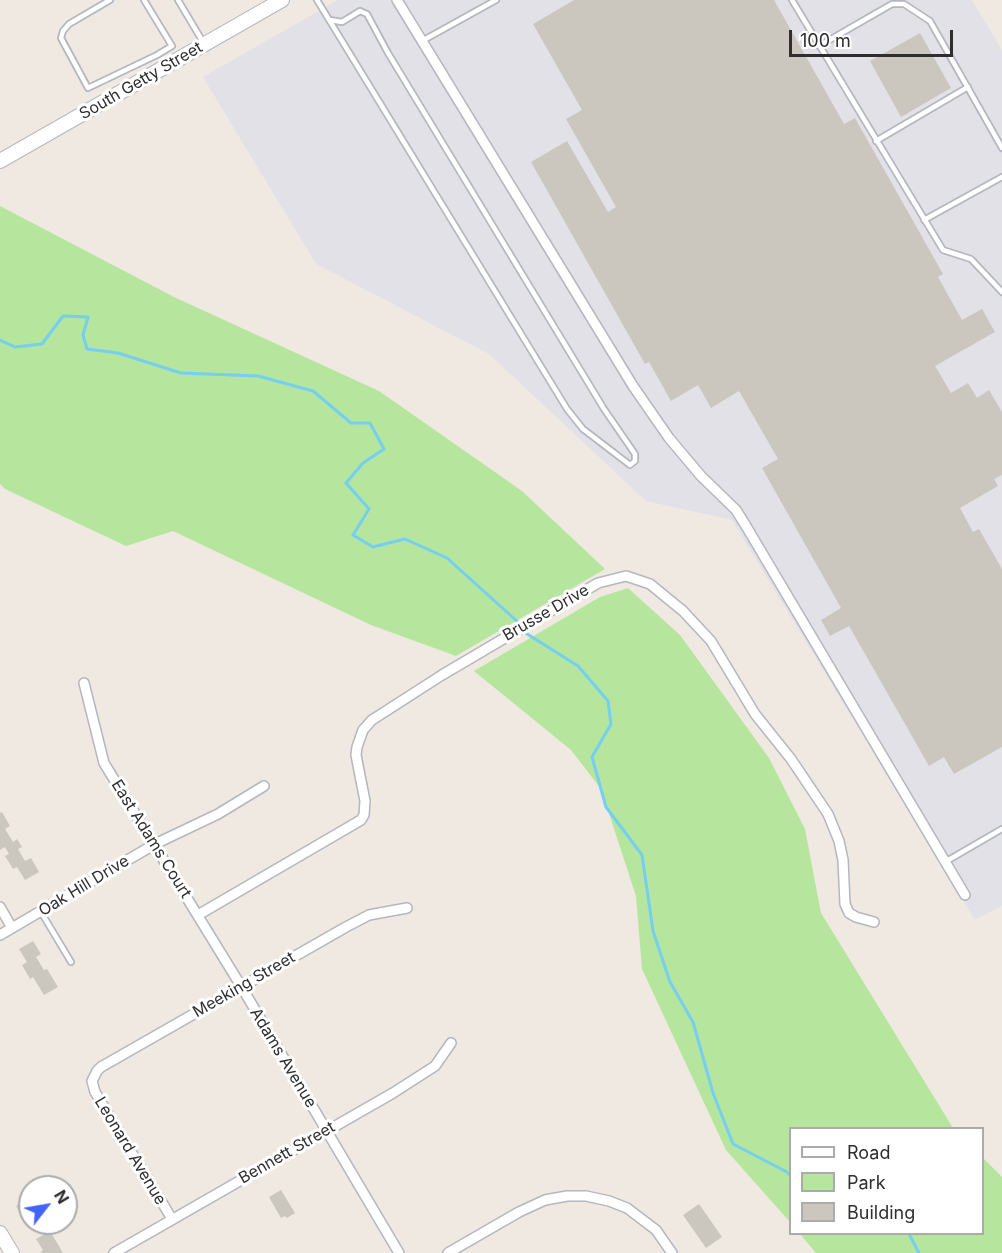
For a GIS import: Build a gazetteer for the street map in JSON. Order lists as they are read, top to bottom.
{
  "streets": {
    "main road": ["South Getty Street"],
    "street": [
      "Brusse Drive",
      "East Adams Court",
      "Oak Hill Drive",
      "Meeking Street",
      "Adams Avenue",
      "Leonard Avenue",
      "Bennett Street"
    ]
  },
  "crossings": [
    ["Brusse Drive", "East Adams Court"],
    ["East Adams Court", "Oak Hill Drive"],
    ["East Adams Court", "Meeking Street"],
    ["East Adams Court", "Adams Avenue"],
    ["Meeking Street", "Adams Avenue"],
    ["Meeking Street", "Leonard Avenue"],
    ["Adams Avenue", "Bennett Street"],
    ["Leonard Avenue", "Bennett Street"]
  ],
  "legend": ["Road", "Park", "Building"],
  "scale_bar": "100 m",
  "north": "top right"
}
